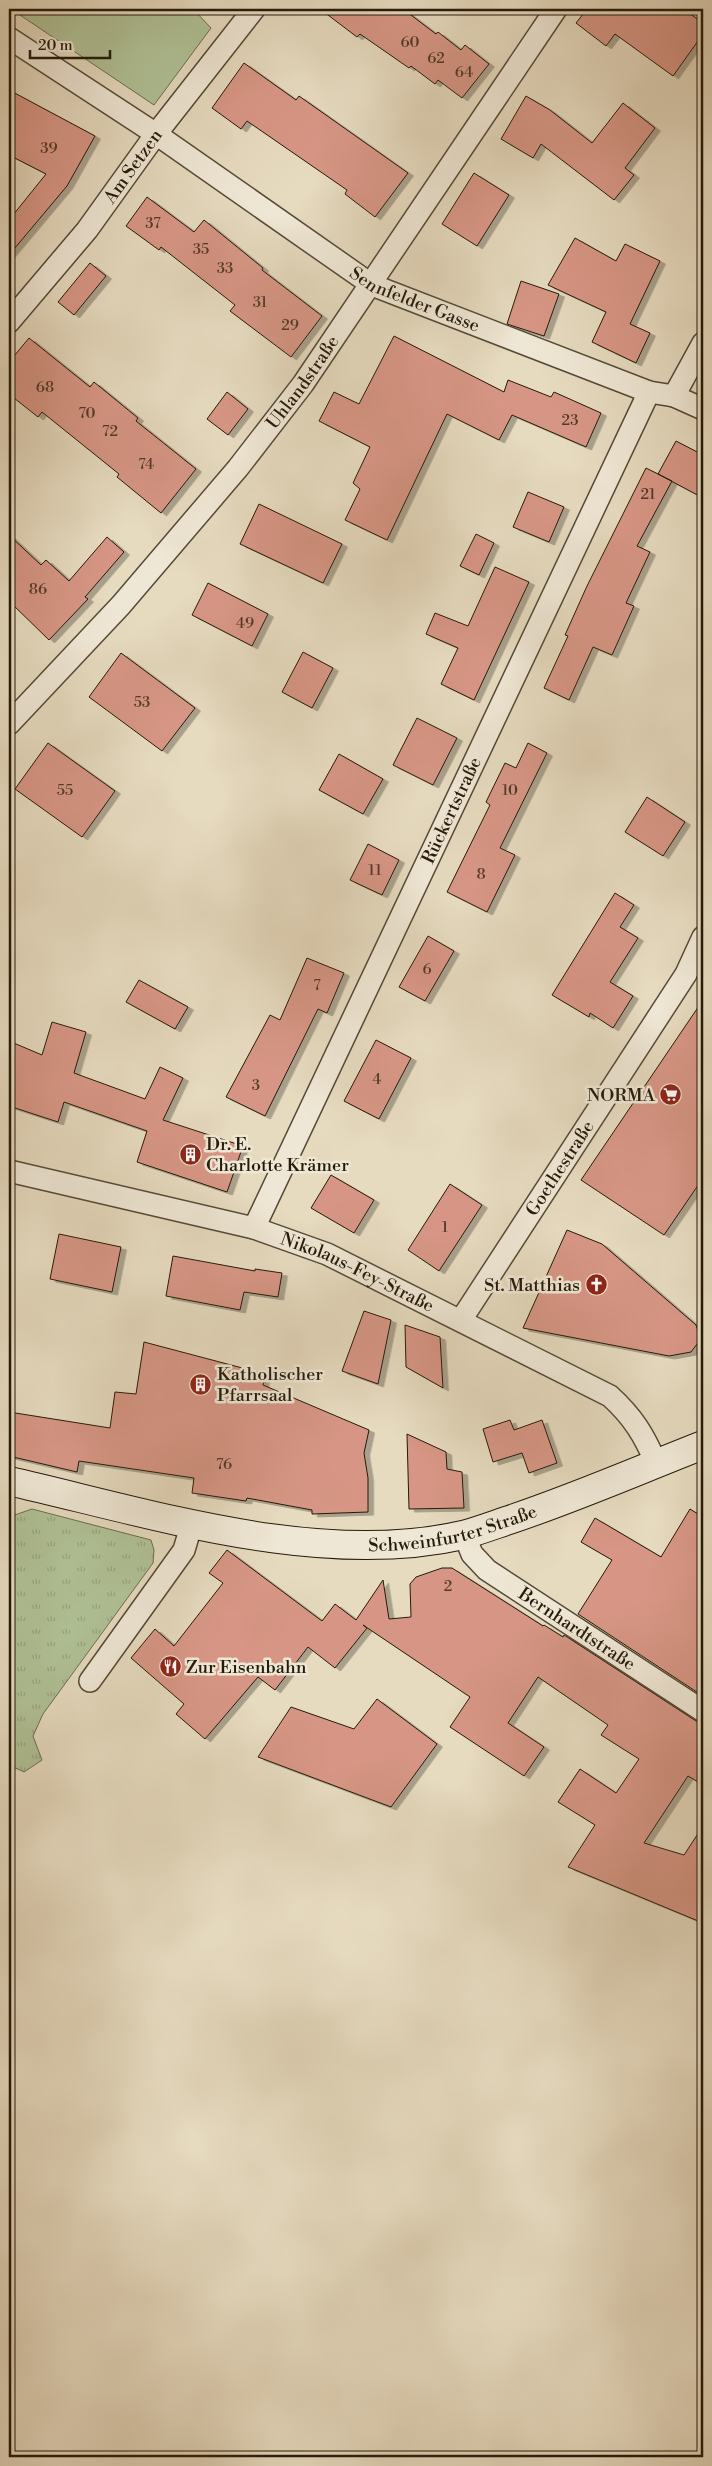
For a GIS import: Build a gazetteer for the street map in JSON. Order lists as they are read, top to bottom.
{
  "streets": {
    "street": [
      "Am Setzen",
      "Sennfelder Gasse",
      "Uhlandstraße",
      "Rückertstraße",
      "Goethestraße",
      "Nikolaus-Fey-Straße",
      "Schweinfurter Straße",
      "Bernhardtstraße"
    ]
  },
  "crossings": [
    ["Am Setzen", "Sennfelder Gasse"],
    ["Sennfelder Gasse", "Uhlandstraße"],
    ["Sennfelder Gasse", "Rückertstraße"],
    ["Rückertstraße", "Nikolaus-Fey-Straße"],
    ["Goethestraße", "Nikolaus-Fey-Straße"],
    ["Nikolaus-Fey-Straße", "Schweinfurter Straße"],
    ["Schweinfurter Straße", "Bernhardtstraße"]
  ],
  "places": {
    "supermarket": ["NORMA"],
    "building": ["Dr. E. Charlotte Krämer", "Katholischer Pfarrsaal"],
    "church": ["St. Matthias"],
    "restaurant": ["Zur Eisenbahn"]
  },
  "house_numbers": [
    "60",
    "62",
    "64",
    "39",
    "37",
    "35",
    "33",
    "31",
    "29",
    "68",
    "70",
    "23",
    "72",
    "74",
    "21",
    "86",
    "49",
    "53",
    "55",
    "10",
    "11",
    "8",
    "6",
    "7",
    "4",
    "3",
    "1",
    "76",
    "2"
  ],
  "scale_bar": "20 m"
}
